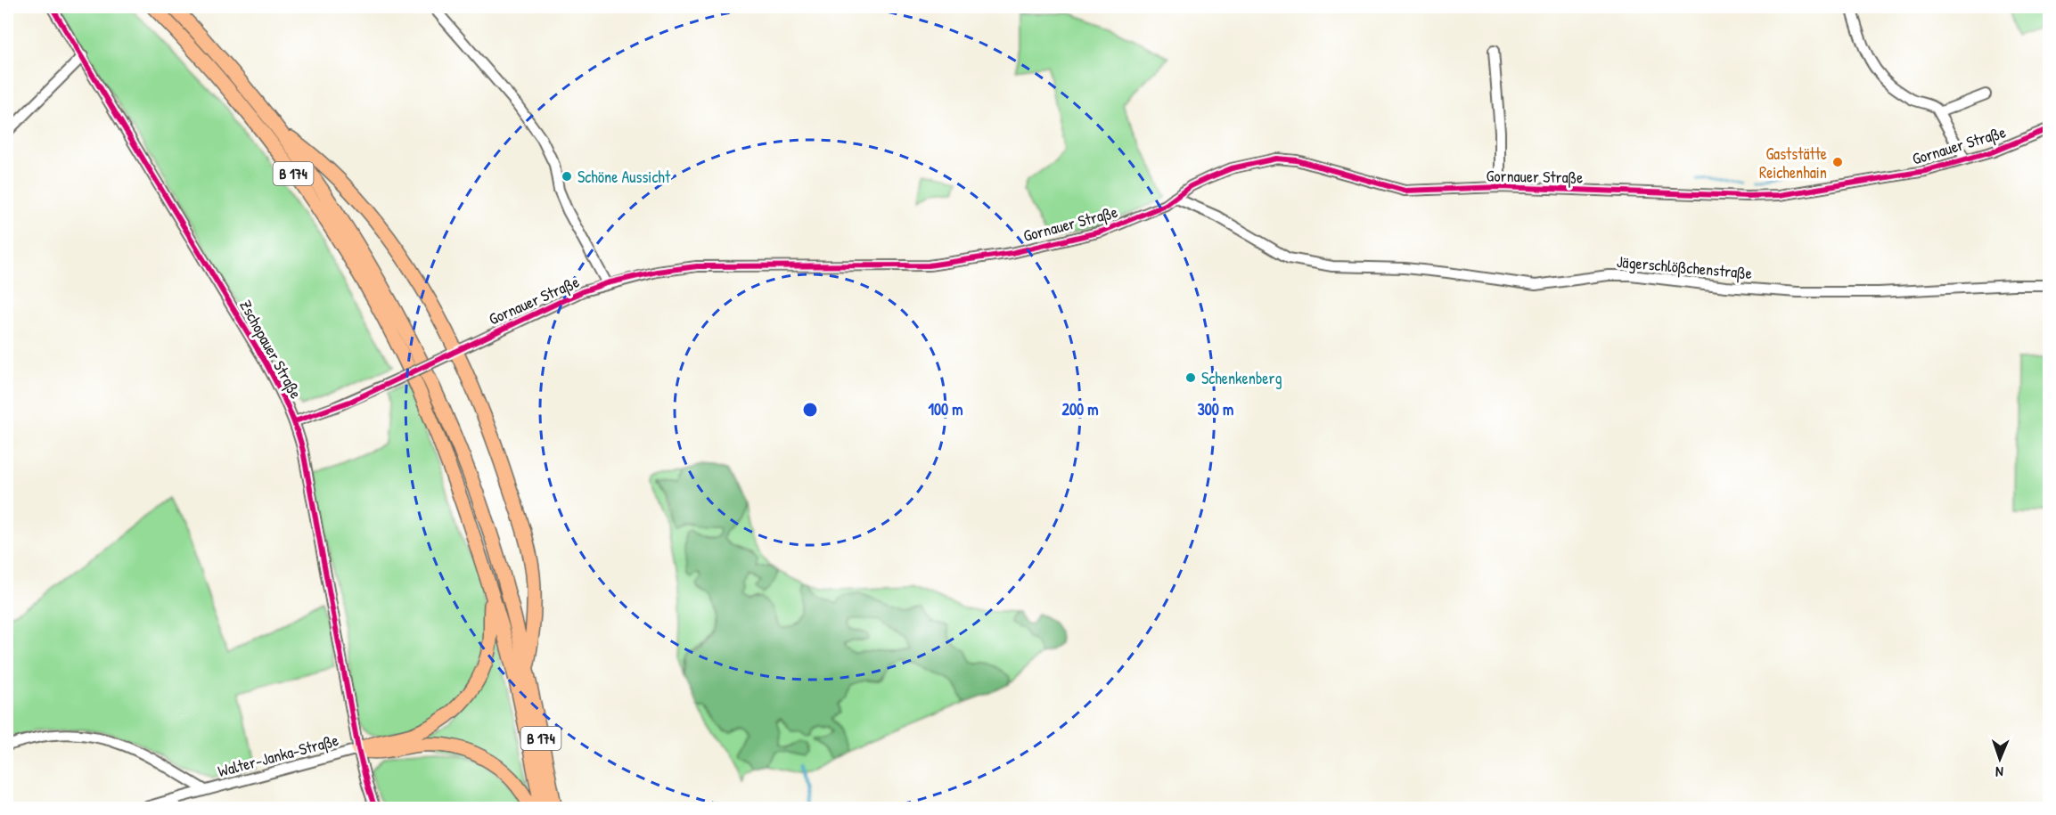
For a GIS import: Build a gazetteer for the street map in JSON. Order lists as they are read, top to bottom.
{
  "streets": {
    "highway": ["B 174"],
    "street": [
      "Gornauer Straße",
      "Jägerschlößchenstraße",
      "Zschopauer Straße",
      "Walter-Janka-Straße"
    ]
  },
  "crossings": [
    ["Gornauer Straße", "Jägerschlößchenstraße"],
    ["Gornauer Straße", "Zschopauer Straße"],
    ["Zschopauer Straße", "Walter-Janka-Straße"]
  ],
  "places": ["Gaststätte Reichenhain", "Schöne Aussicht", "Schenkenberg"],
  "north": "bottom",
  "rings": ["100 m", "200 m", "300 m"]
}
